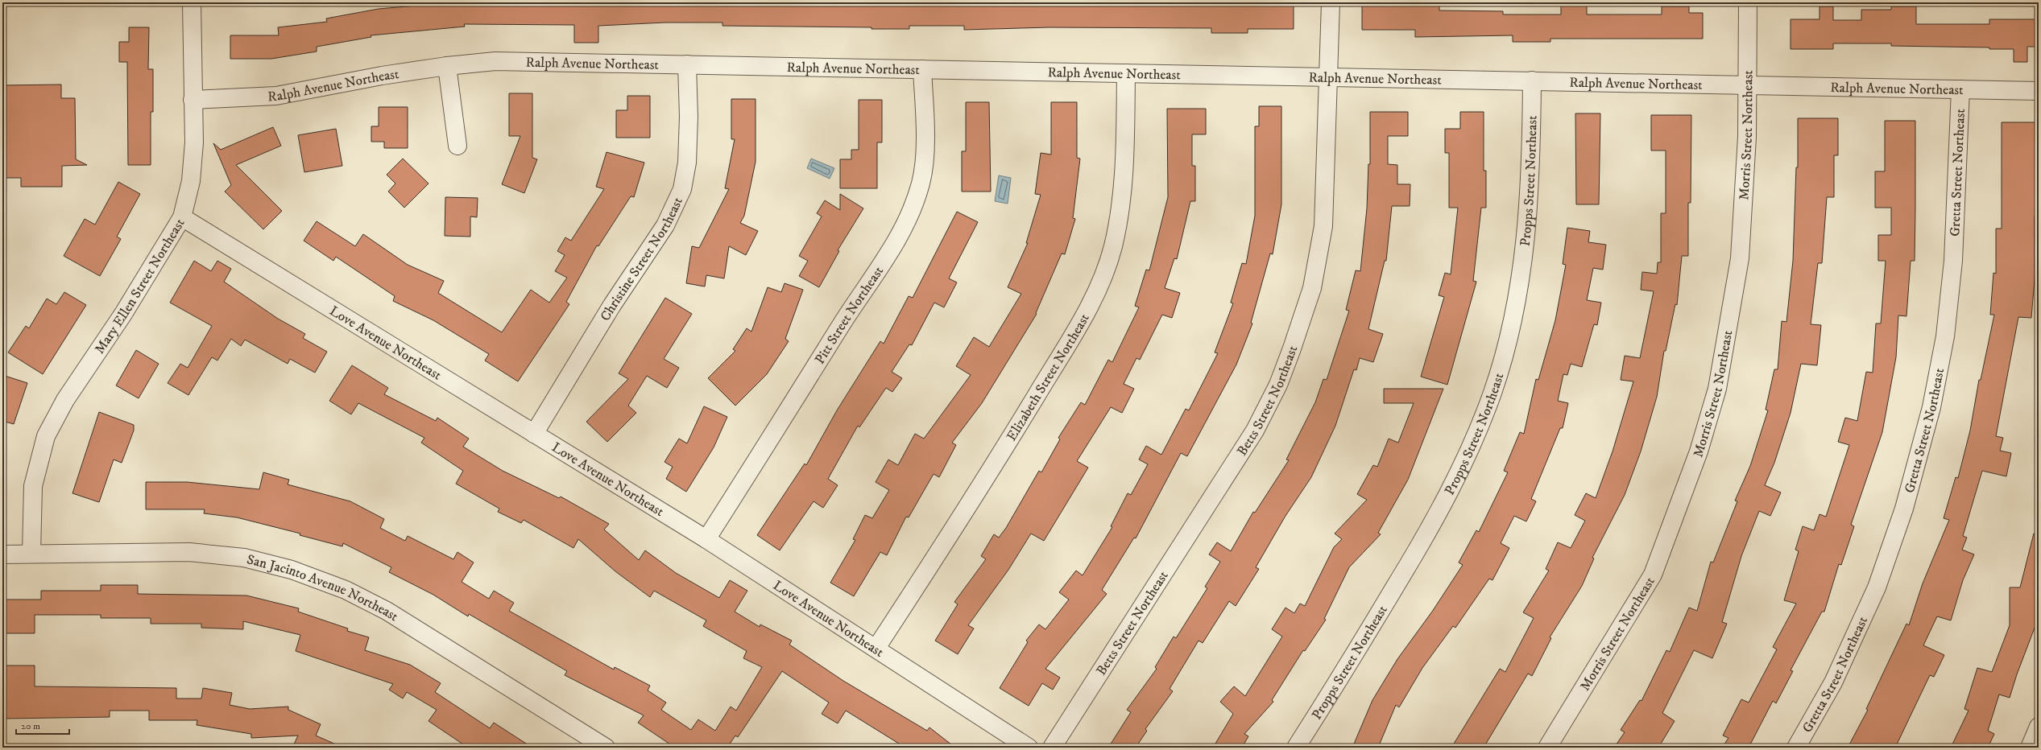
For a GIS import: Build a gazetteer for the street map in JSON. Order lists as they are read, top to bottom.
{
  "streets": {
    "street": [
      "Ralph Avenue Northeast",
      "Morris Street Northeast",
      "Gretta Street Northeast",
      "Propps Street Northeast",
      "Christine Street Northeast",
      "Mary Ellen Street Northeast",
      "Pitt Street Northeast",
      "Love Avenue Northeast",
      "Elizabeth Street Northeast",
      "Betts Street Northeast",
      "San Jacinto Avenue Northeast"
    ]
  },
  "crossings": [
    ["Ralph Avenue Northeast", "Morris Street Northeast"],
    ["Ralph Avenue Northeast", "Gretta Street Northeast"],
    ["Ralph Avenue Northeast", "Propps Street Northeast"],
    ["Ralph Avenue Northeast", "Christine Street Northeast"],
    ["Ralph Avenue Northeast", "Mary Ellen Street Northeast"],
    ["Ralph Avenue Northeast", "Pitt Street Northeast"],
    ["Ralph Avenue Northeast", "Elizabeth Street Northeast"],
    ["Ralph Avenue Northeast", "Betts Street Northeast"],
    ["Christine Street Northeast", "Love Avenue Northeast"],
    ["Mary Ellen Street Northeast", "Love Avenue Northeast"],
    ["Mary Ellen Street Northeast", "San Jacinto Avenue Northeast"],
    ["Pitt Street Northeast", "Love Avenue Northeast"],
    ["Love Avenue Northeast", "Elizabeth Street Northeast"]
  ],
  "scale_bar": "20 m"
}
